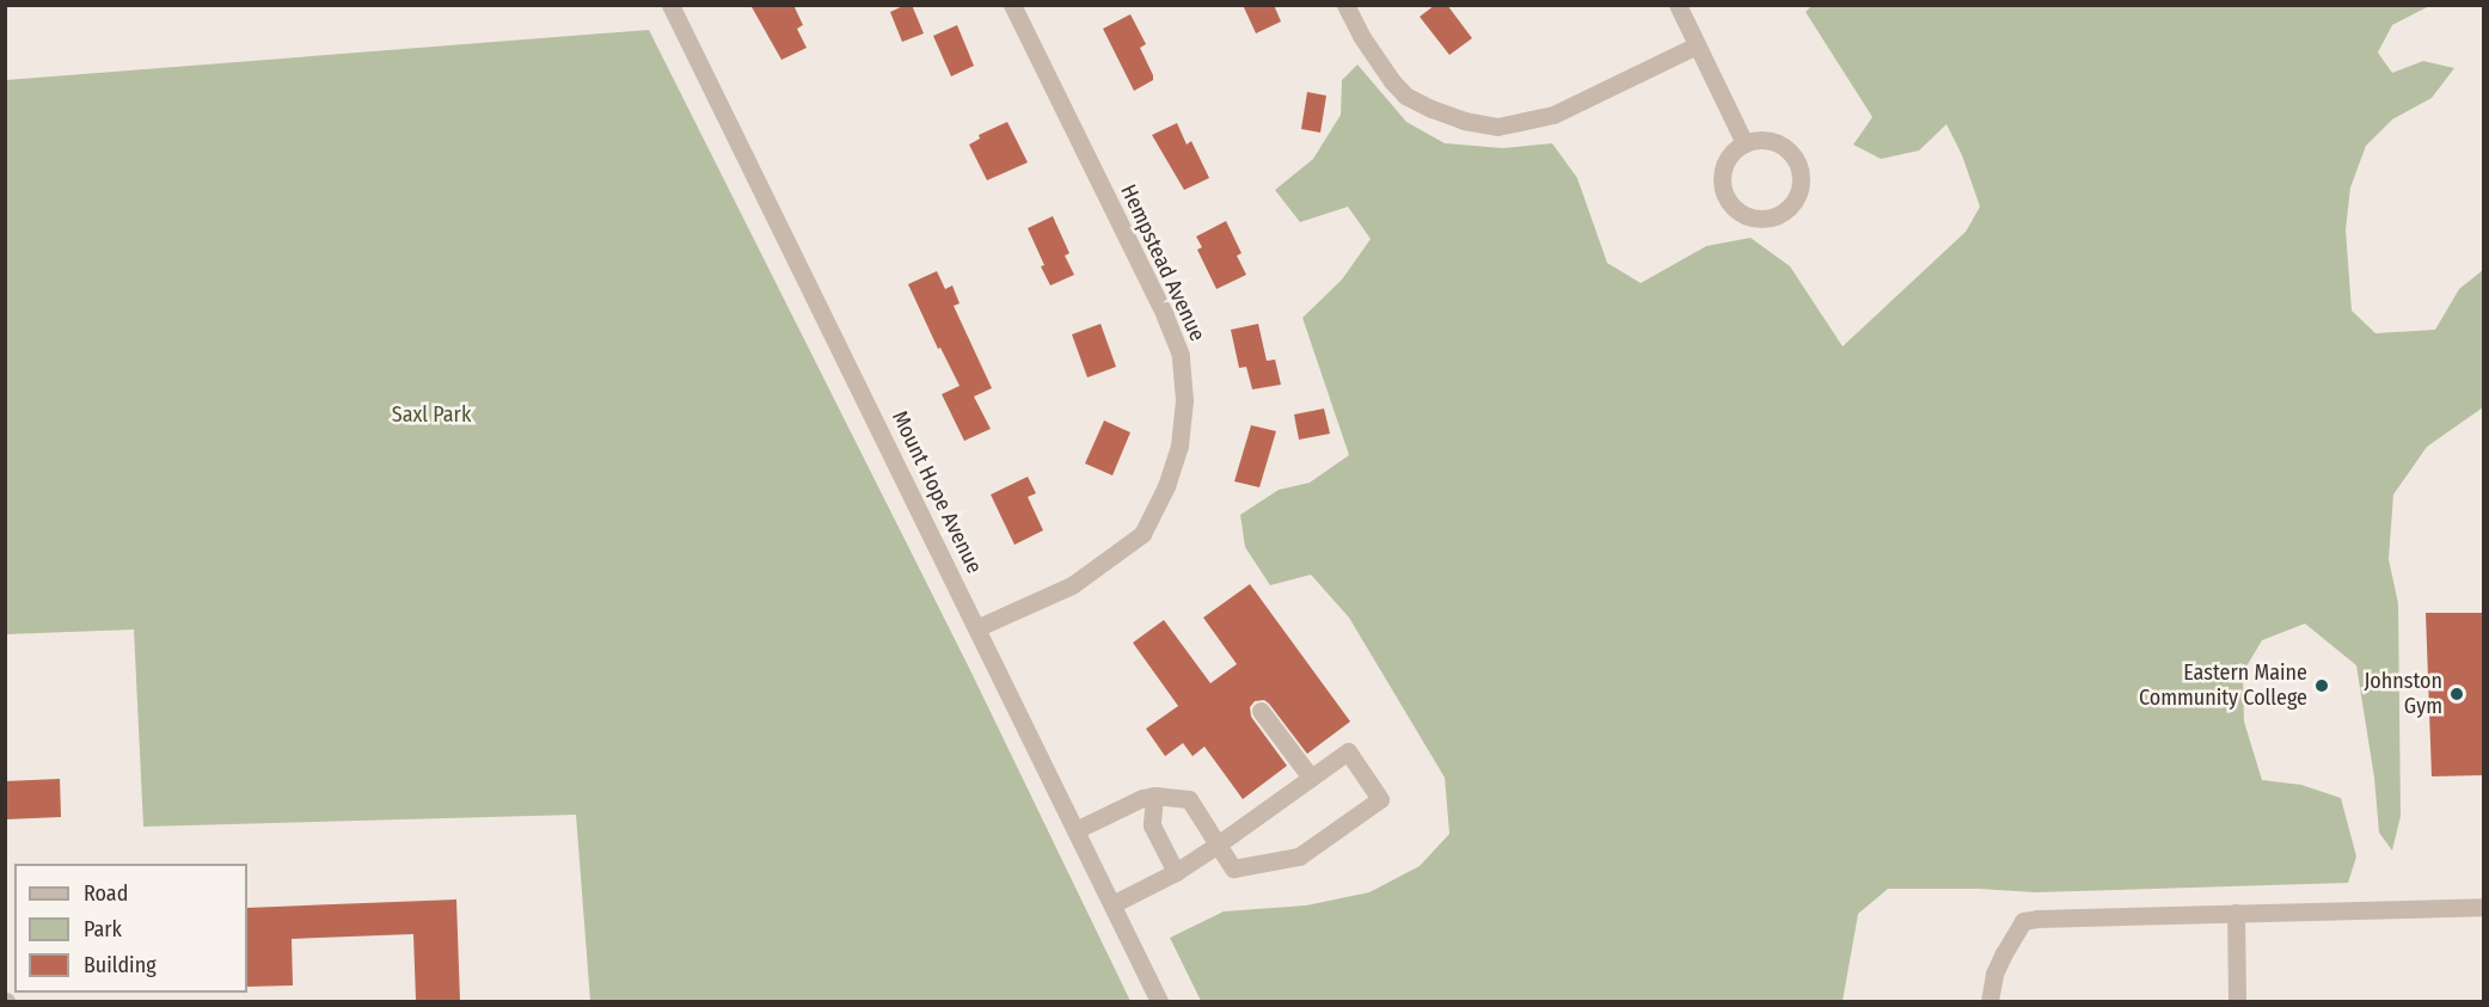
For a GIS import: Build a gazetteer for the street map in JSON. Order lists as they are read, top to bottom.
{
  "streets": {
    "street": ["Hempstead Avenue", "Mount Hope Avenue"]
  },
  "crossings": [
    ["Hempstead Avenue", "Mount Hope Avenue"]
  ],
  "parks": ["Saxl Park"],
  "places": ["Eastern Maine Community College", "Johnston Gym"],
  "legend": ["Road", "Park", "Building"]
}
